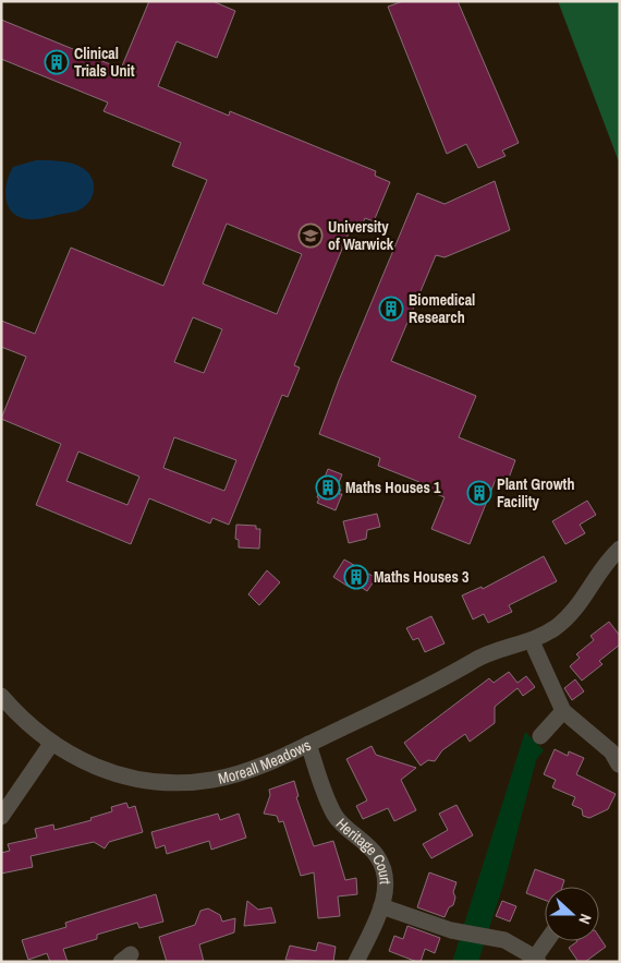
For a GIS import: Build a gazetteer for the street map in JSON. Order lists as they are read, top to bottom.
{
  "streets": {
    "street": ["Moreall Meadows", "Heritage Court"]
  },
  "crossings": [
    ["Moreall Meadows", "Heritage Court"]
  ],
  "places": {
    "building": [
      "Clinical Trials Unit",
      "Biomedical Research",
      "Maths Houses 1",
      "Plant Growth Facility",
      "Maths Houses 3"
    ],
    "school or university": ["University of Warwick"]
  },
  "north": "right"
}
